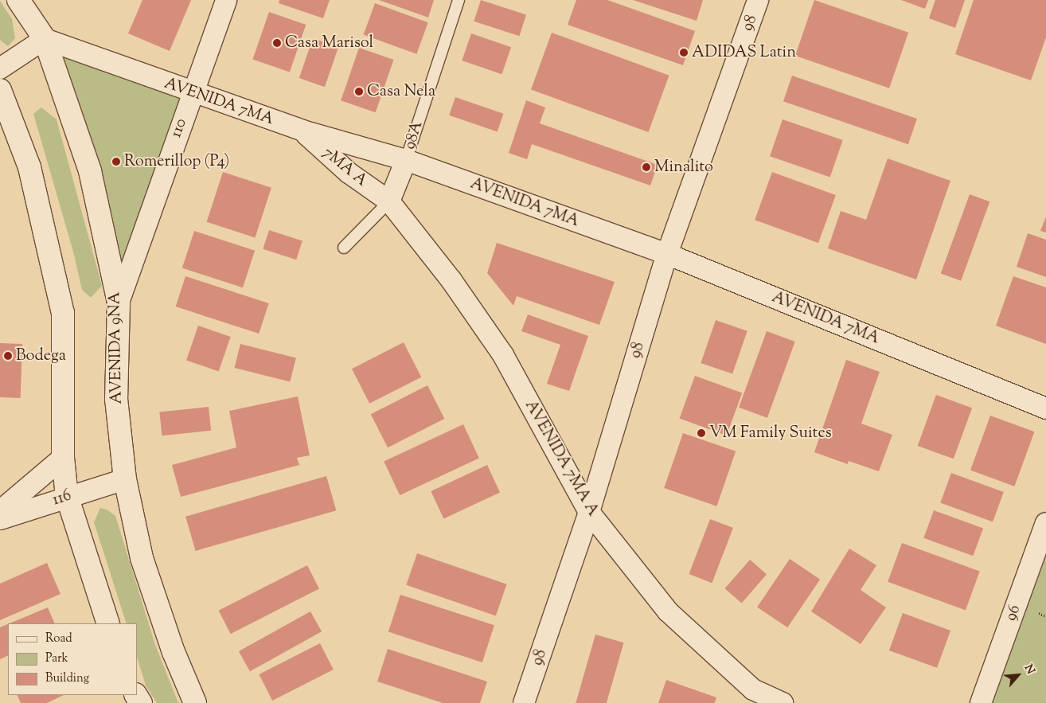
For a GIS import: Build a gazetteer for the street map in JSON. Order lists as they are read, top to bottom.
{
  "streets": {
    "main road": ["AVENIDA 9NA"],
    "street": [
      "98",
      "AVENIDA 7MA",
      "110",
      "98A",
      "7MA A",
      "AVENIDA 7MA A",
      "116",
      "96"
    ]
  },
  "crossings": [
    ["98", "AVENIDA 7MA"],
    ["98", "AVENIDA 7MA A"],
    ["AVENIDA 7MA", "110"],
    ["AVENIDA 7MA", "98A"],
    ["AVENIDA 7MA", "7MA A"],
    ["AVENIDA 7MA", "AVENIDA 9NA"],
    ["110", "AVENIDA 9NA"],
    ["98A", "7MA A"],
    ["98A", "AVENIDA 7MA A"],
    ["7MA A", "AVENIDA 7MA A"],
    ["AVENIDA 9NA", "116"]
  ],
  "places": [
    "Casa Marisol",
    "ADIDAS Latin",
    "Casa Nela",
    "Romerillop (P4)",
    "Minalito",
    "Bodega",
    "VM Family Suites"
  ],
  "legend": ["Road", "Park", "Building"],
  "north": "top right"
}
